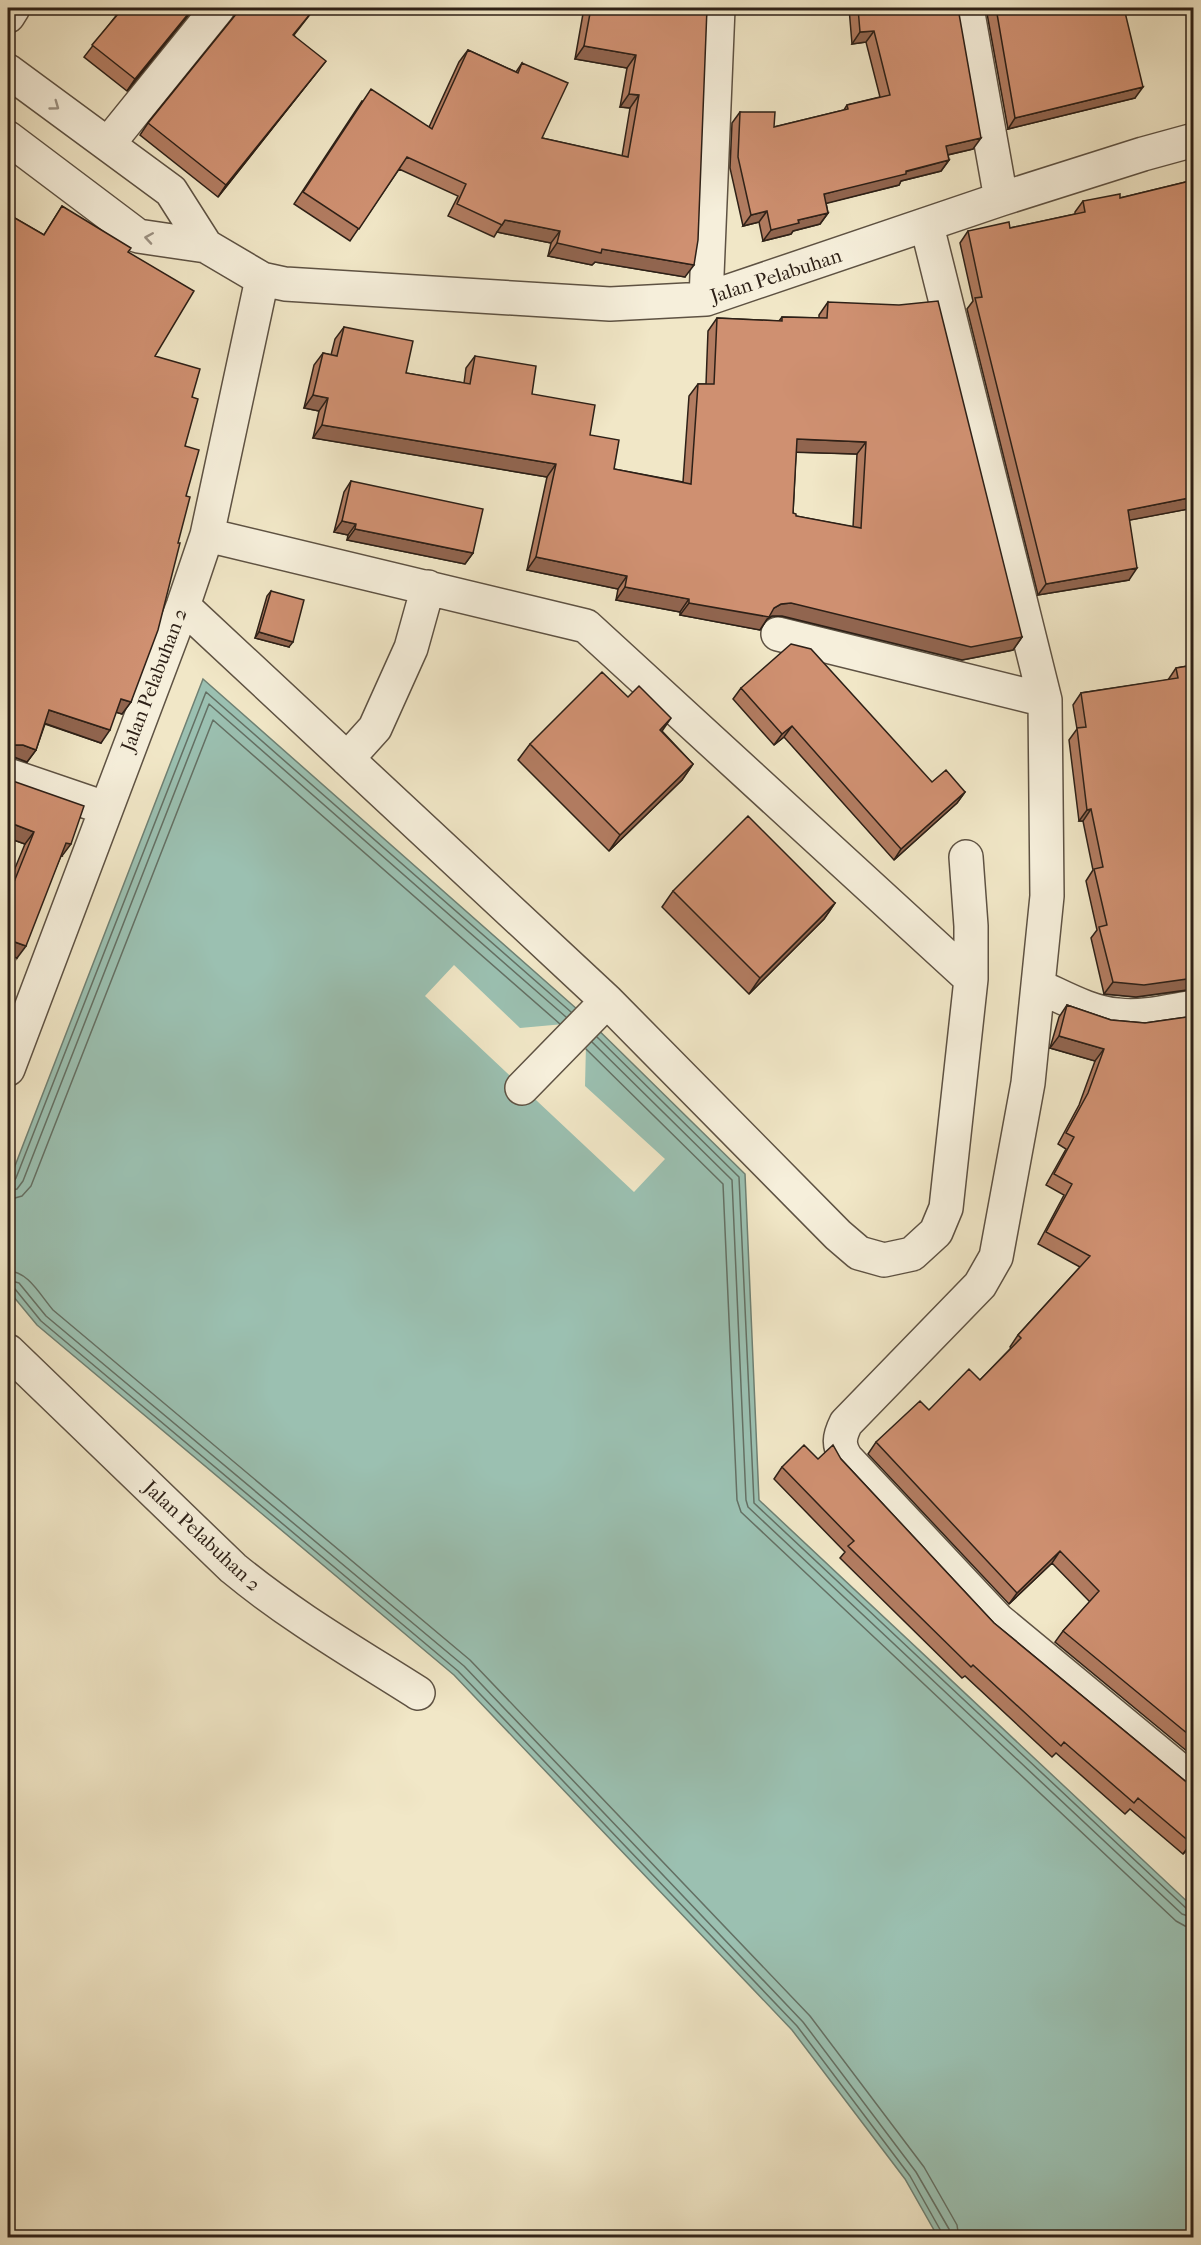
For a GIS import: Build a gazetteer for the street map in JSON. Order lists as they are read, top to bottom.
{
  "streets": {
    "street": ["Jalan Pelabuhan", "Jalan Pelabuhan 2"]
  },
  "crossings": [
    ["Jalan Pelabuhan", "Jalan Pelabuhan 2"]
  ]
}
